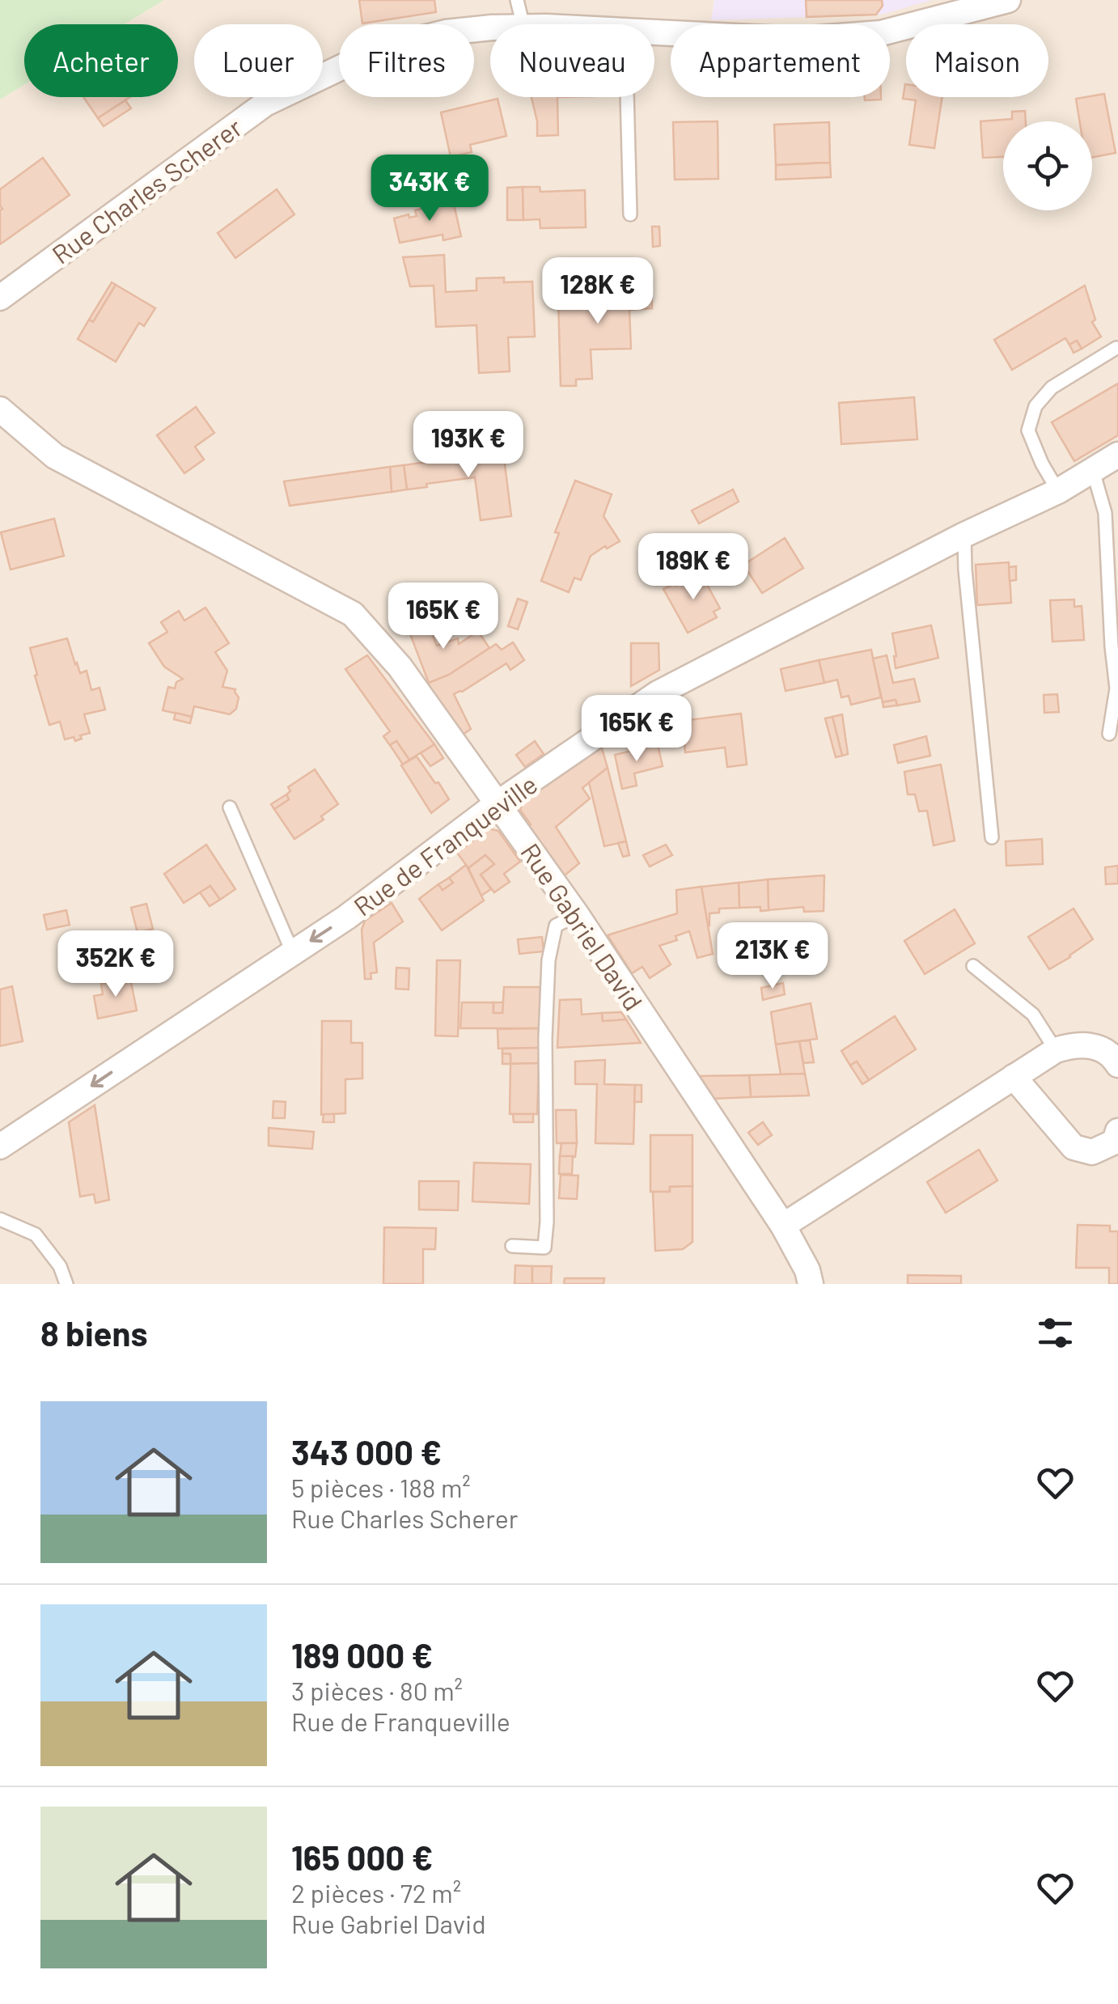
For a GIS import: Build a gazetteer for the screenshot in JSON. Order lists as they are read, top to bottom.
{
  "streets": {
    "street": ["Rue Charles Scherer", "Rue de Franqueville", "Rue Gabriel David"]
  },
  "crossings": [
    ["Rue de Franqueville", "Rue Gabriel David"]
  ],
  "one_way": ["Rue de Franqueville"],
  "page": {
    "chip": [
      "Acheter",
      "Louer",
      "Filtres",
      "Nouveau",
      "Appartement",
      "Maison"
    ],
    "price": [
      "343K €",
      "128K €",
      "193K €",
      "189K €",
      "165K €",
      "165K €",
      "213K €",
      "352K €"
    ],
    "heading": "8 biens",
    "list": [
      {
        "name": "343 000 €",
        "note": "5 pièces · 188 m² · Rue Charles Scherer"
      },
      {
        "name": "189 000 €",
        "note": "3 pièces · 80 m² · Rue de Franqueville"
      },
      {
        "name": "165 000 €",
        "note": "2 pièces · 72 m² · Rue Gabriel David"
      }
    ]
  }
}
